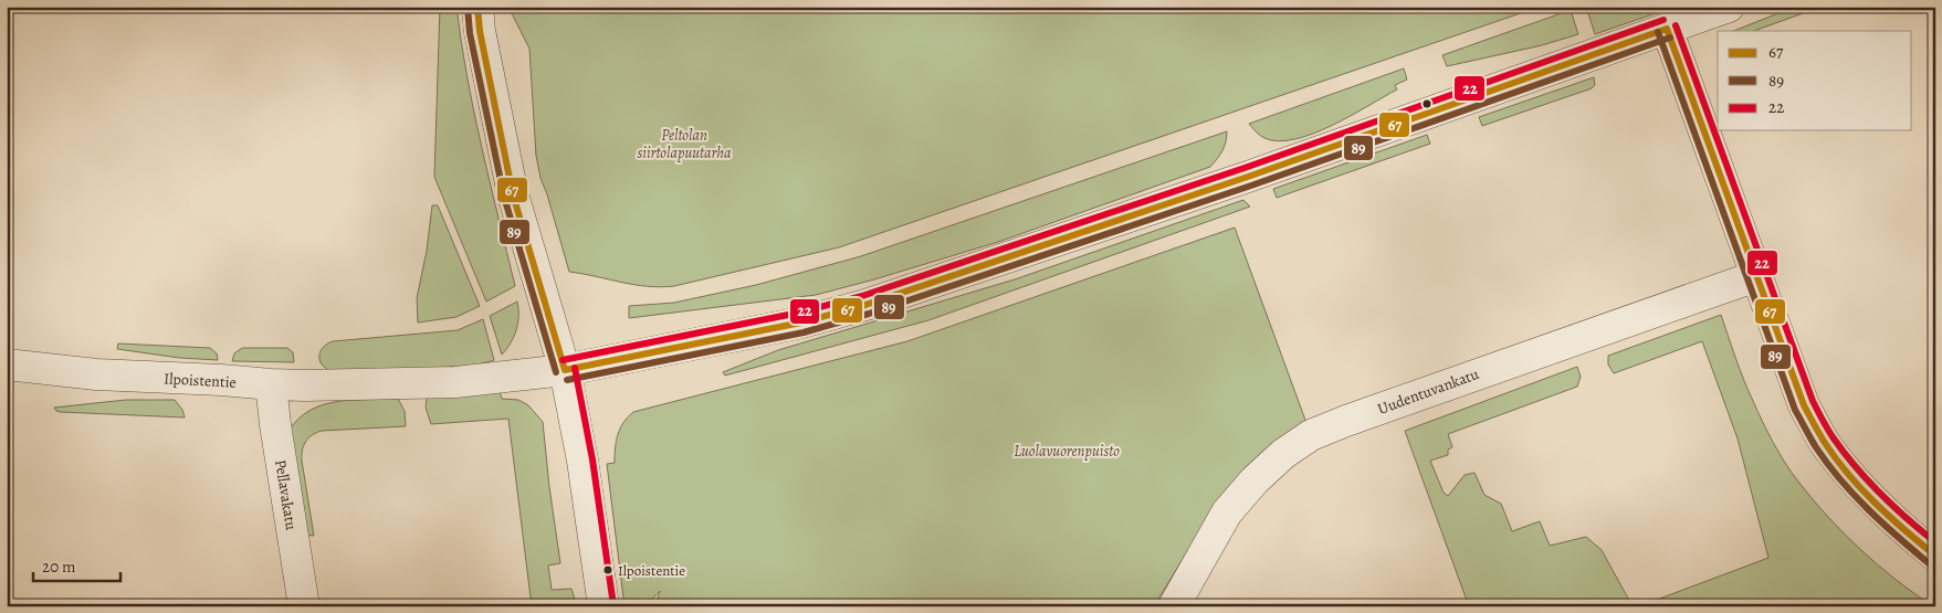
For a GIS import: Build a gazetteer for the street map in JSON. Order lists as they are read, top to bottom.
{
  "streets": {
    "street": ["Ilpoistentie", "Uudentuvankatu", "Pellavakatu"]
  },
  "crossings": [
    ["Ilpoistentie", "Pellavakatu"]
  ],
  "parks": ["Peltolan siirtolapuutarha", "Luolavuorenpuisto"],
  "places": ["Ilpoistentie"],
  "lines": ["transit line 67", "transit line 89", "transit line 22"],
  "legend": ["67", "89", "22"],
  "scale_bar": "20 m"
}
